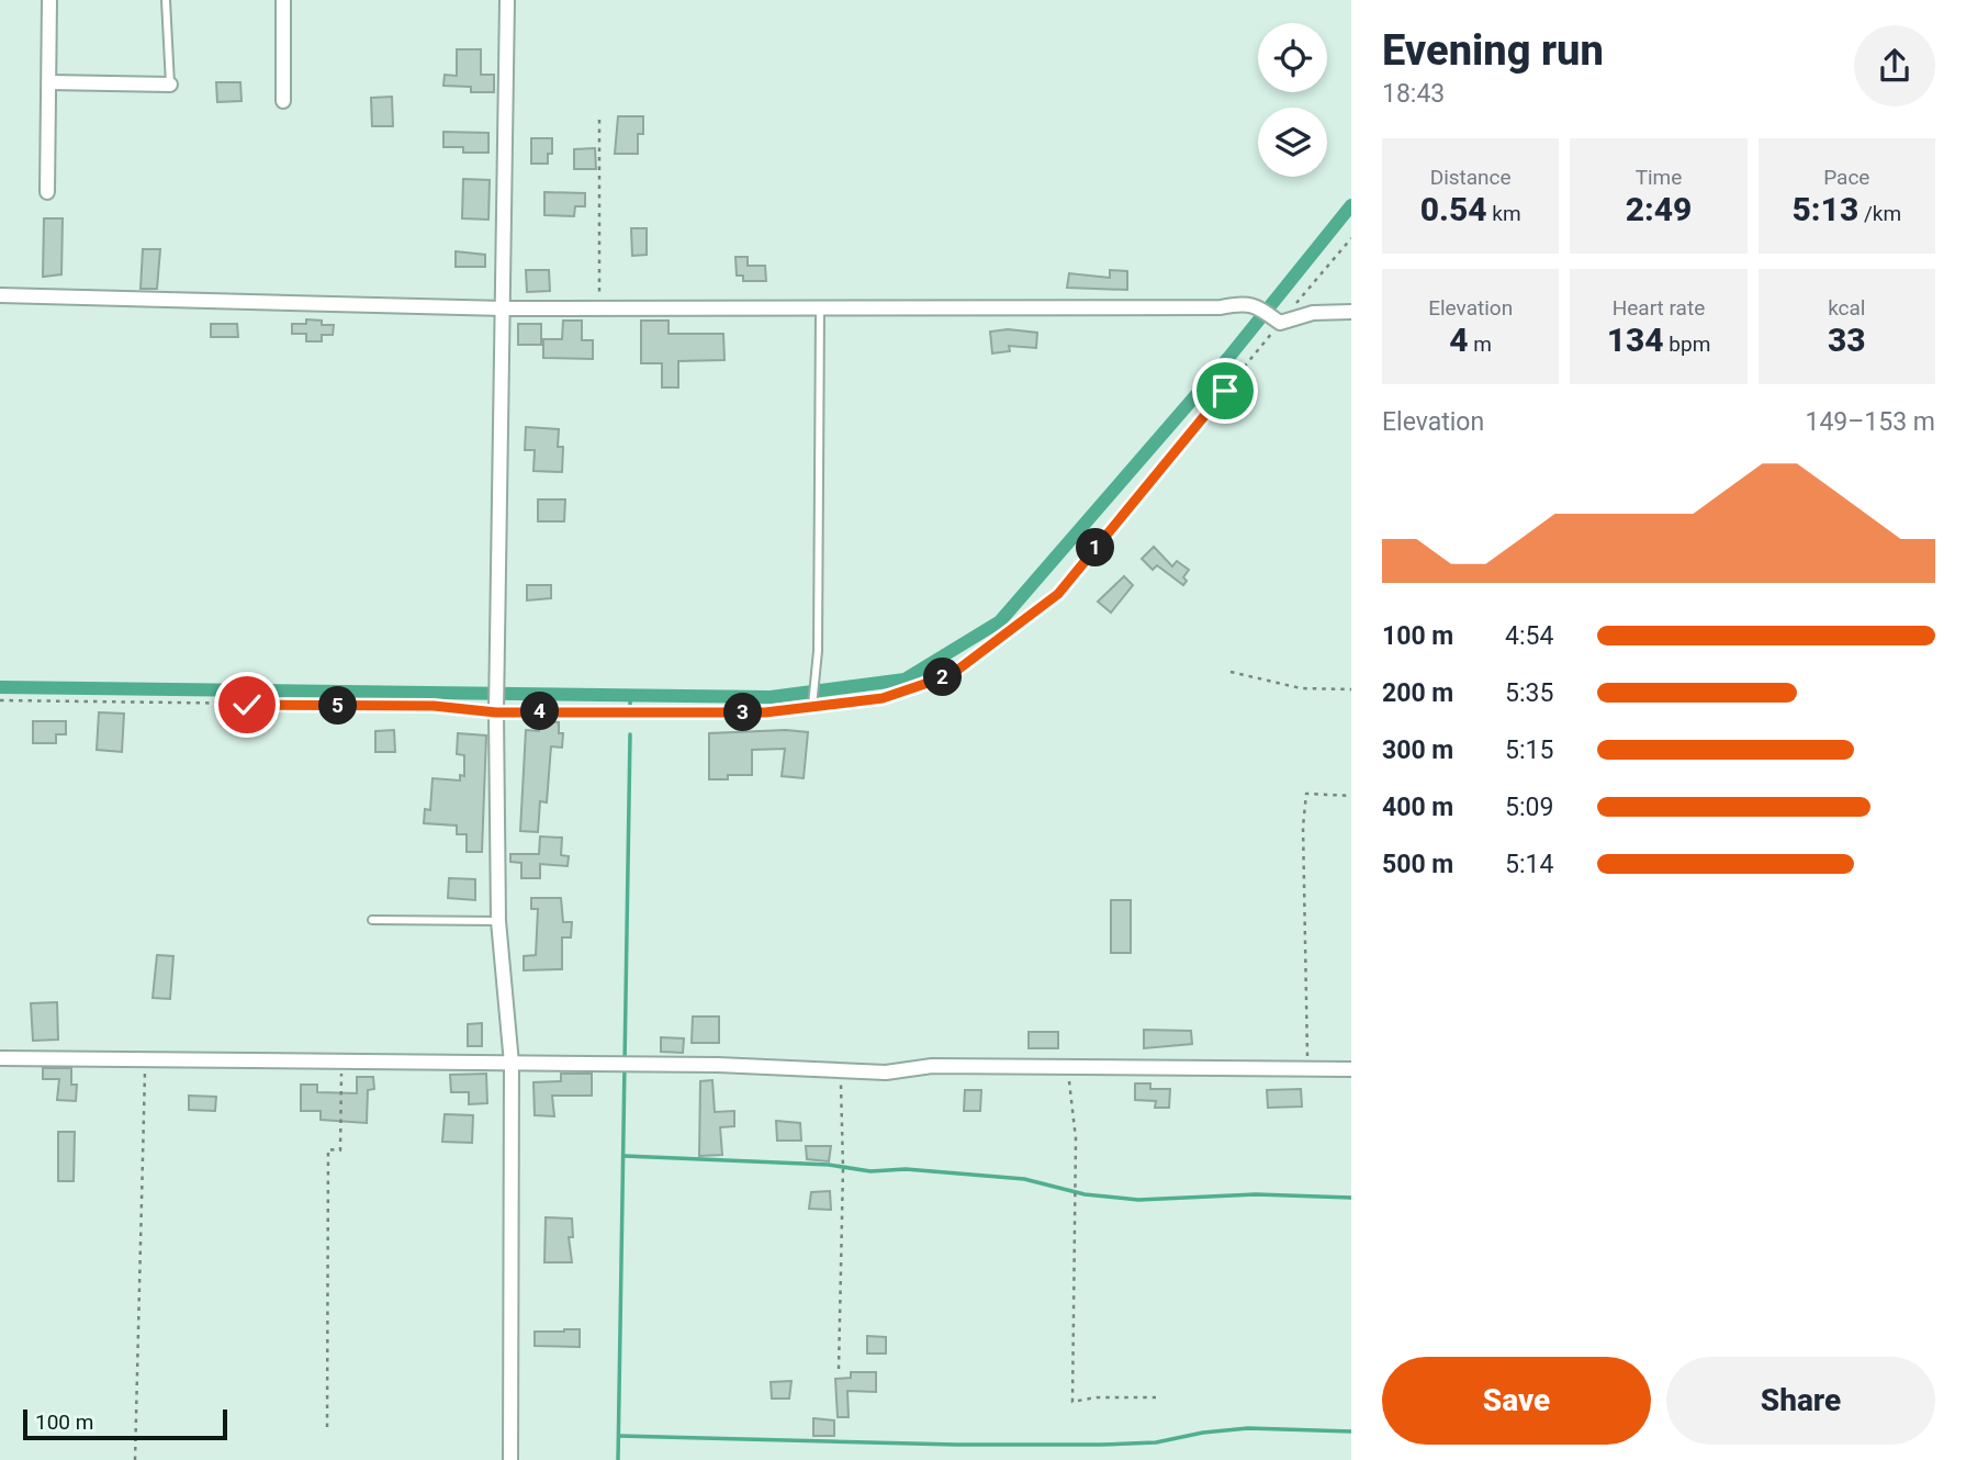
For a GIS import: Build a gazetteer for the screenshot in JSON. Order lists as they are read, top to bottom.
{
  "scale_bar": "100 m",
  "page": {
    "heading": ["Evening run", "18:43"],
    "stats": [
      ["Distance", "0.54 km"],
      ["Time", "2:49"],
      ["Pace", "5:13 /km"],
      ["Elevation", "4 m"],
      ["Heart rate", "134 bpm"],
      ["kcal", "33"]
    ],
    "chart": ["Elevation", "149–153 m"],
    "pins": [
      "1",
      "2",
      "5",
      "4",
      "3"
    ],
    "list": [
      {
        "name": "100 m",
        "note": "4:54"
      },
      {
        "name": "200 m",
        "note": "5:35"
      },
      {
        "name": "300 m",
        "note": "5:15"
      },
      {
        "name": "400 m",
        "note": "5:09"
      },
      {
        "name": "500 m",
        "note": "5:14"
      }
    ],
    "buttons": ["Save", "Share"],
    "scale": "100 m"
  }
}
